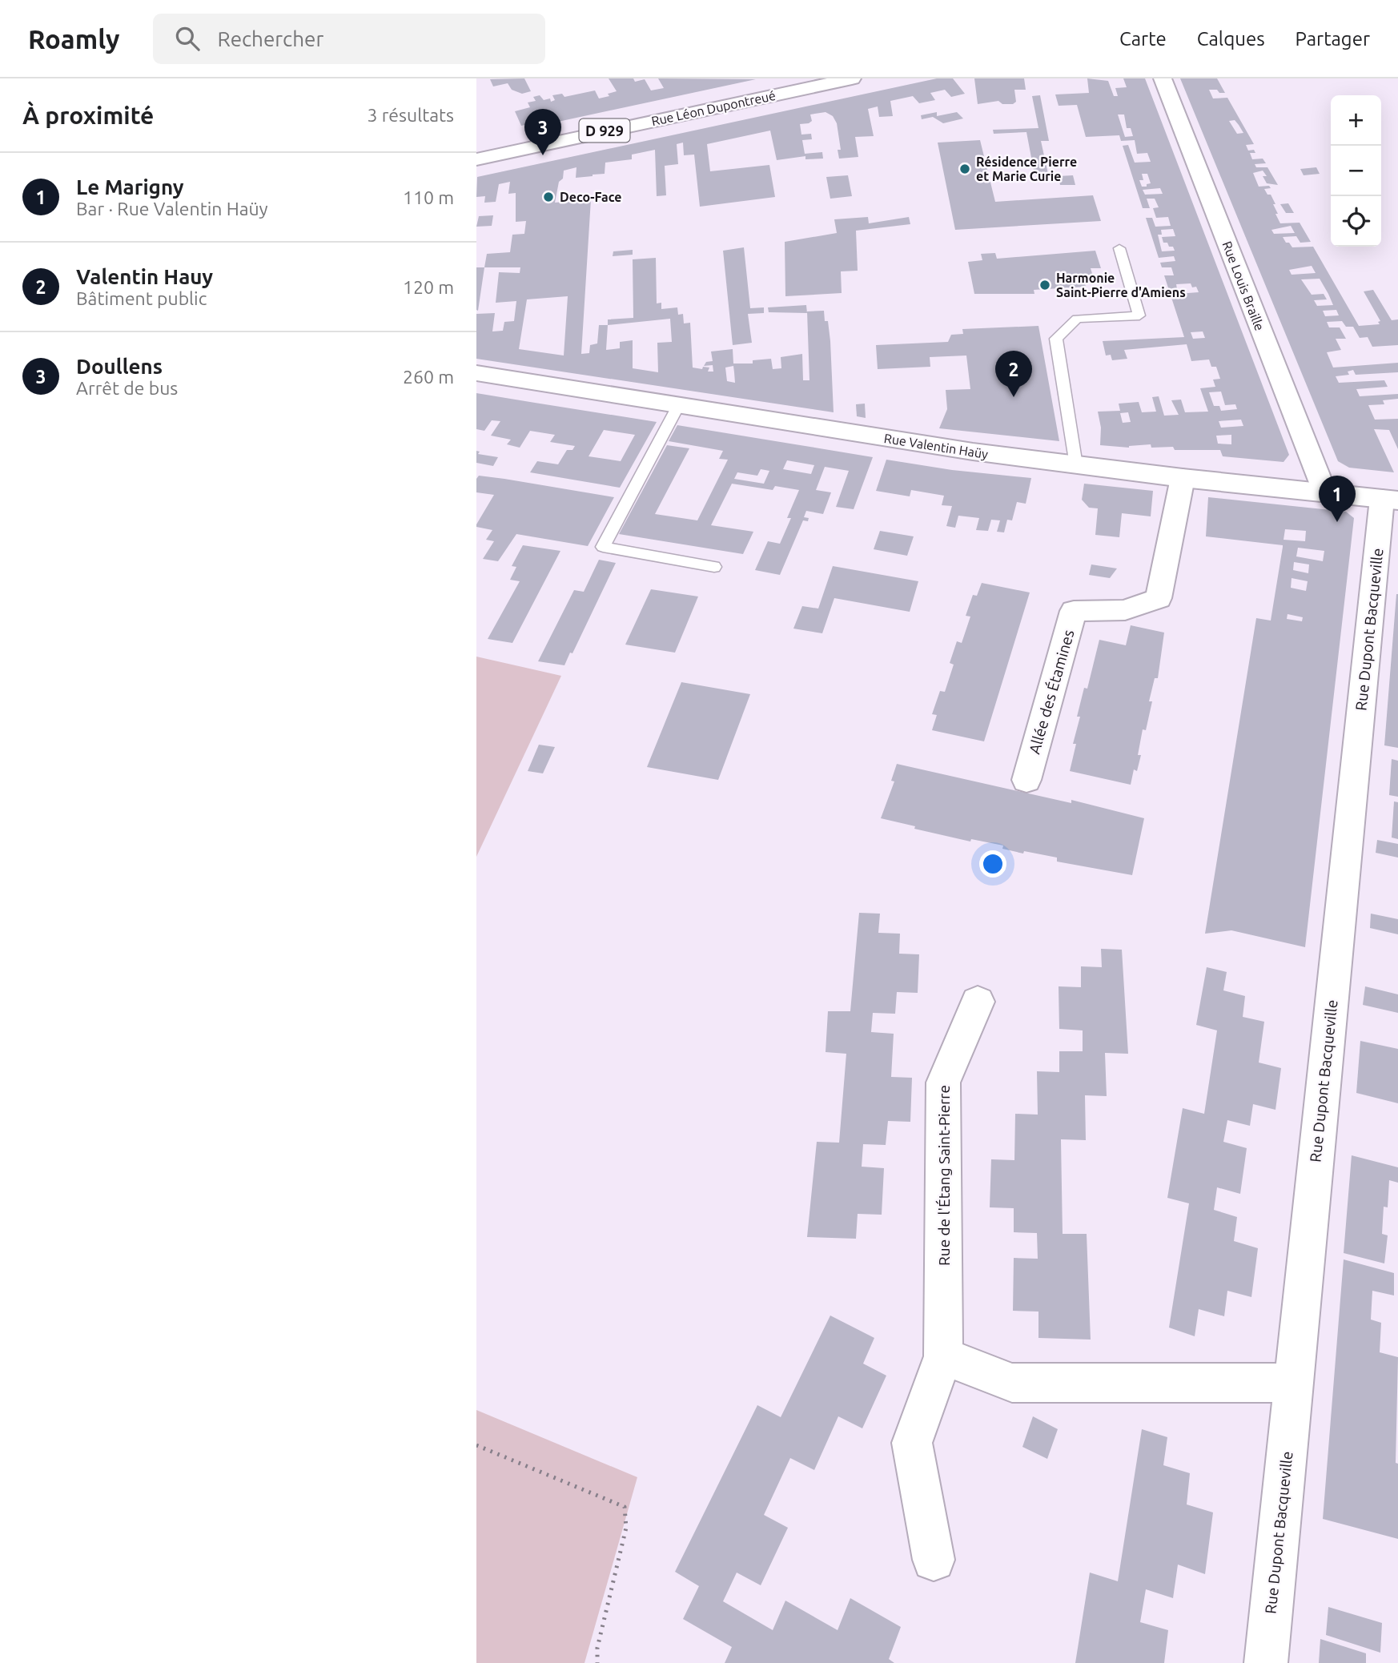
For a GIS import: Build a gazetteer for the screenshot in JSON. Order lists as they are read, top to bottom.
{
  "streets": {
    "street": [
      "Rue Léon Dupontreué",
      "D 929",
      "Rue Louis Braille",
      "Rue Valentin Haüy",
      "Rue Dupont Bacqueville",
      "Allée des Étamines",
      "Rue de l'Étang Saint-Pierre"
    ]
  },
  "crossings": [
    ["Rue Louis Braille", "Rue Valentin Haüy"],
    ["Rue Valentin Haüy", "Rue Dupont Bacqueville"],
    ["Rue Valentin Haüy", "Allée des Étamines"]
  ],
  "places": ["Résidence Pierre et Marie Curie", "Deco-Face", "Harmonie Saint-Pierre d'Amiens"],
  "page": {
    "header": "Roamly",
    "search": "Rechercher",
    "nav": ["Carte", "Calques", "Partager"],
    "heading": ["À proximité", "3 résultats"],
    "map_buttons": ["+", "−"],
    "pins": ["3", "2", "1"],
    "list": [
      {
        "mark": "1",
        "name": "Le Marigny",
        "note": "Bar · Rue Valentin Haüy",
        "value": "110 m"
      },
      {
        "mark": "2",
        "name": "Valentin Hauy",
        "note": "Bâtiment public",
        "value": "120 m"
      },
      {
        "mark": "3",
        "name": "Doullens",
        "note": "Arrêt de bus",
        "value": "260 m"
      }
    ]
  }
}
